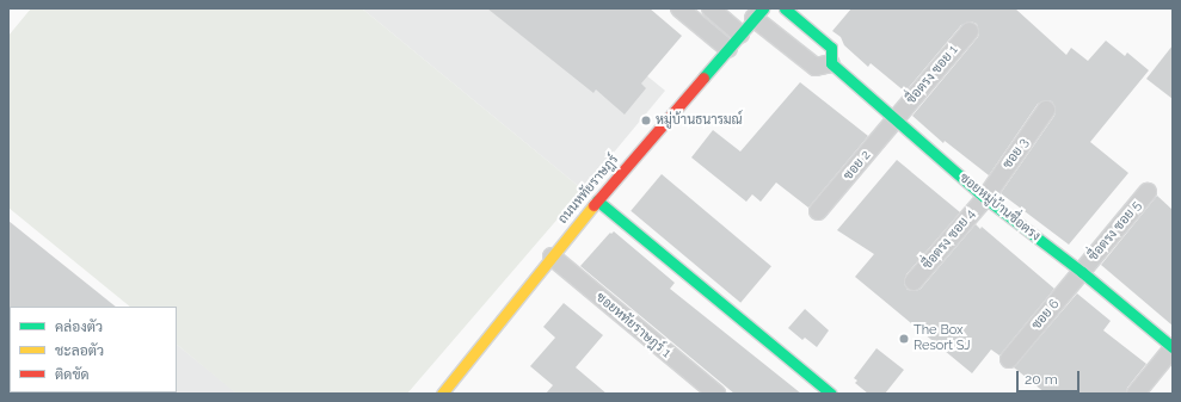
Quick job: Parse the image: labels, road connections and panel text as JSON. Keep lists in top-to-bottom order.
{
  "streets": {
    "street": [
      "ซื่อตรง ซอย 1",
      "ซอย 3",
      "ซอย 2",
      "ถนนหทัยราษฎร์",
      "ซอยหมู่บ้านซื่อตรง",
      "ซื่อตรง ซอย 5",
      "ซื่อตรง ซอย 4",
      "ซอย 6",
      "ซอยหทัยราษฎร์ 1"
    ]
  },
  "crossings": [
    ["ซื่อตรง ซอย 1", "ซอย 2"],
    ["ซื่อตรง ซอย 1", "ซอยหมู่บ้านซื่อตรง"],
    ["ซอย 3", "ซอยหมู่บ้านซื่อตรง"],
    ["ซอย 3", "ซื่อตรง ซอย 4"],
    ["ซอย 2", "ซอยหมู่บ้านซื่อตรง"],
    ["ถนนหทัยราษฎร์", "ซอยหทัยราษฎร์ 1"],
    ["ซอยหมู่บ้านซื่อตรง", "ซื่อตรง ซอย 5"],
    ["ซอยหมู่บ้านซื่อตรง", "ซื่อตรง ซอย 4"],
    ["ซอยหมู่บ้านซื่อตรง", "ซอย 6"],
    ["ซื่อตรง ซอย 5", "ซอย 6"]
  ],
  "places": ["หมู่บ้านธนารมณ์", "The Box Resort SJ"],
  "legend": ["คล่องตัว", "ชะลอตัว", "ติดขัด"],
  "scale_bar": "20 m"
}
